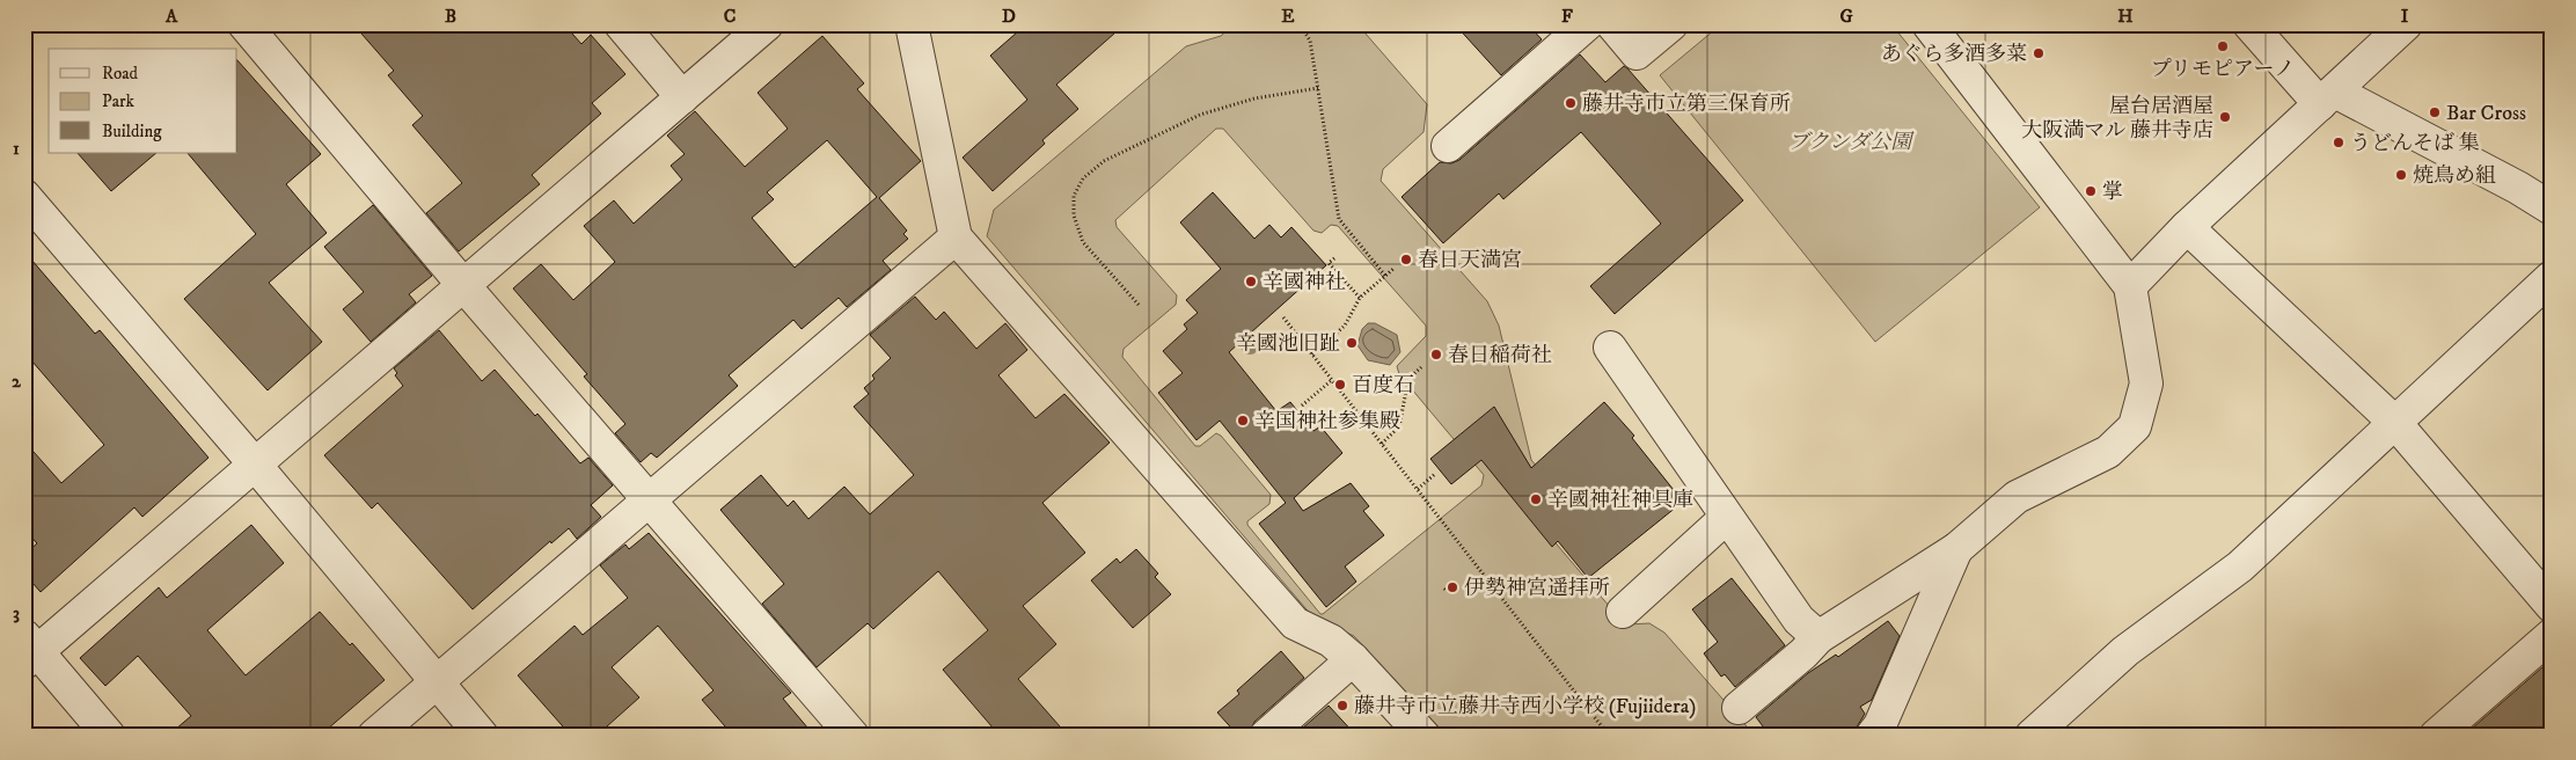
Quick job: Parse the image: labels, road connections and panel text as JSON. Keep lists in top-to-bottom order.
{
  "parks": ["ブクンダ公園"],
  "places": [
    "プリモピアーノ",
    "あぐら多酒多菜",
    "藤井寺市立第三保育所",
    "Bar Cross",
    "屋台居酒屋 大阪満マル 藤井寺店",
    "うどんそば 集",
    "焼鳥め組",
    "掌",
    "春日天満宮",
    "辛國神社",
    "辛國池旧趾",
    "春日稲荷社",
    "百度石",
    "辛国神社参集殿",
    "辛國神社神具庫",
    "伊勢神宮遥拝所",
    "藤井寺市立藤井寺西小学校 (Fujiidera)"
  ],
  "legend": ["Road", "Park", "Building"],
  "grid": {
    "columns": [
      "A",
      "B",
      "C",
      "D",
      "E",
      "F",
      "G",
      "H",
      "I"
    ],
    "rows": ["1", "2", "3"]
  }
}
